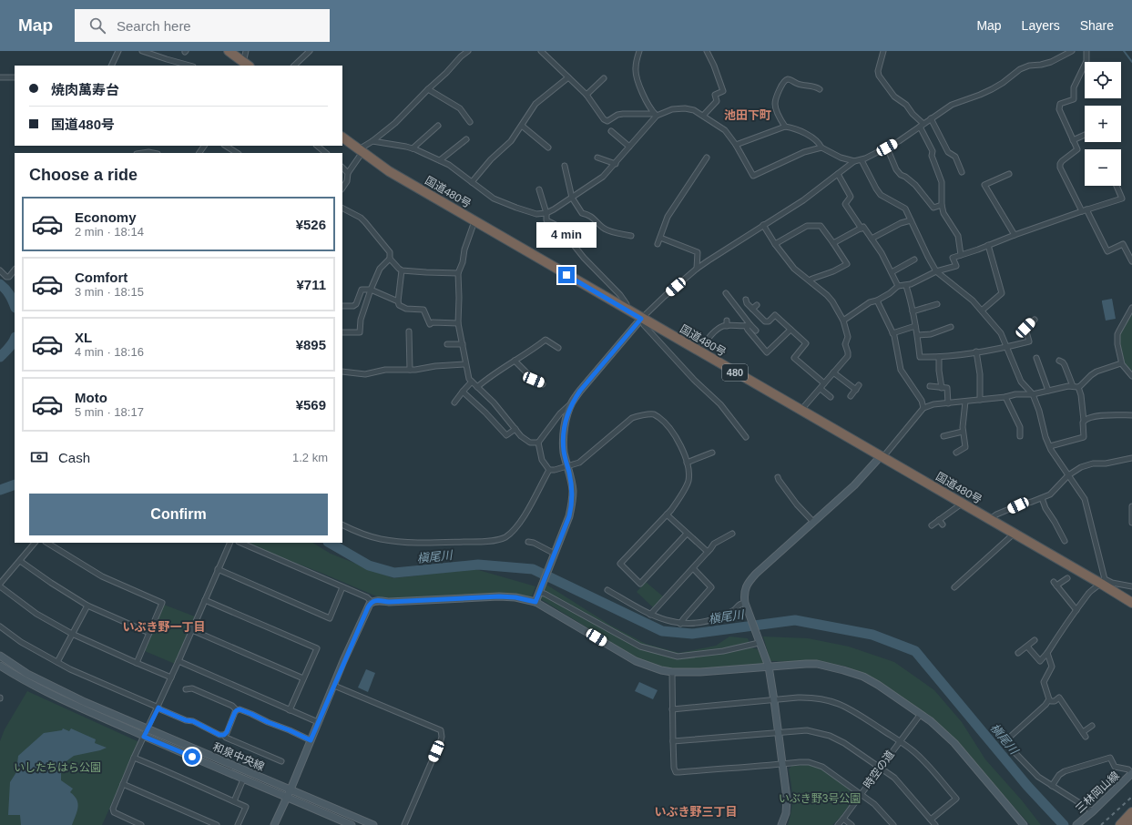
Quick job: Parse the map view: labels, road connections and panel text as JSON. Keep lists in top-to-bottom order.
{
  "streets": {
    "highway": ["国道480号", "480"],
    "street": ["和泉中央線", "時空の道", "三林岡山線"]
  },
  "districts": ["池田下町", "いぶき野一丁目", "いぶき野三丁目"],
  "water": ["槇尾川"],
  "parks": ["いしたちはら公園", "いぶき野3号公園"],
  "page": {
    "header": "Map",
    "search": "Search here",
    "nav": ["Map", "Layers", "Share"],
    "map_buttons": ["+", "−"],
    "banner": ["焼肉萬寿台", "国道480号"],
    "heading": "Choose a ride",
    "list": [
      {
        "name": "Economy",
        "note": "2 min · 18:14",
        "value": "¥526"
      },
      {
        "name": "Comfort",
        "note": "3 min · 18:15",
        "value": "¥711"
      },
      {
        "name": "XL",
        "note": "4 min · 18:16",
        "value": "¥895"
      },
      {
        "name": "Moto",
        "note": "5 min · 18:17",
        "value": "¥569"
      }
    ],
    "bubble": "4 min",
    "pay": ["Cash", "1.2 km"],
    "buttons": "Confirm"
  }
}
